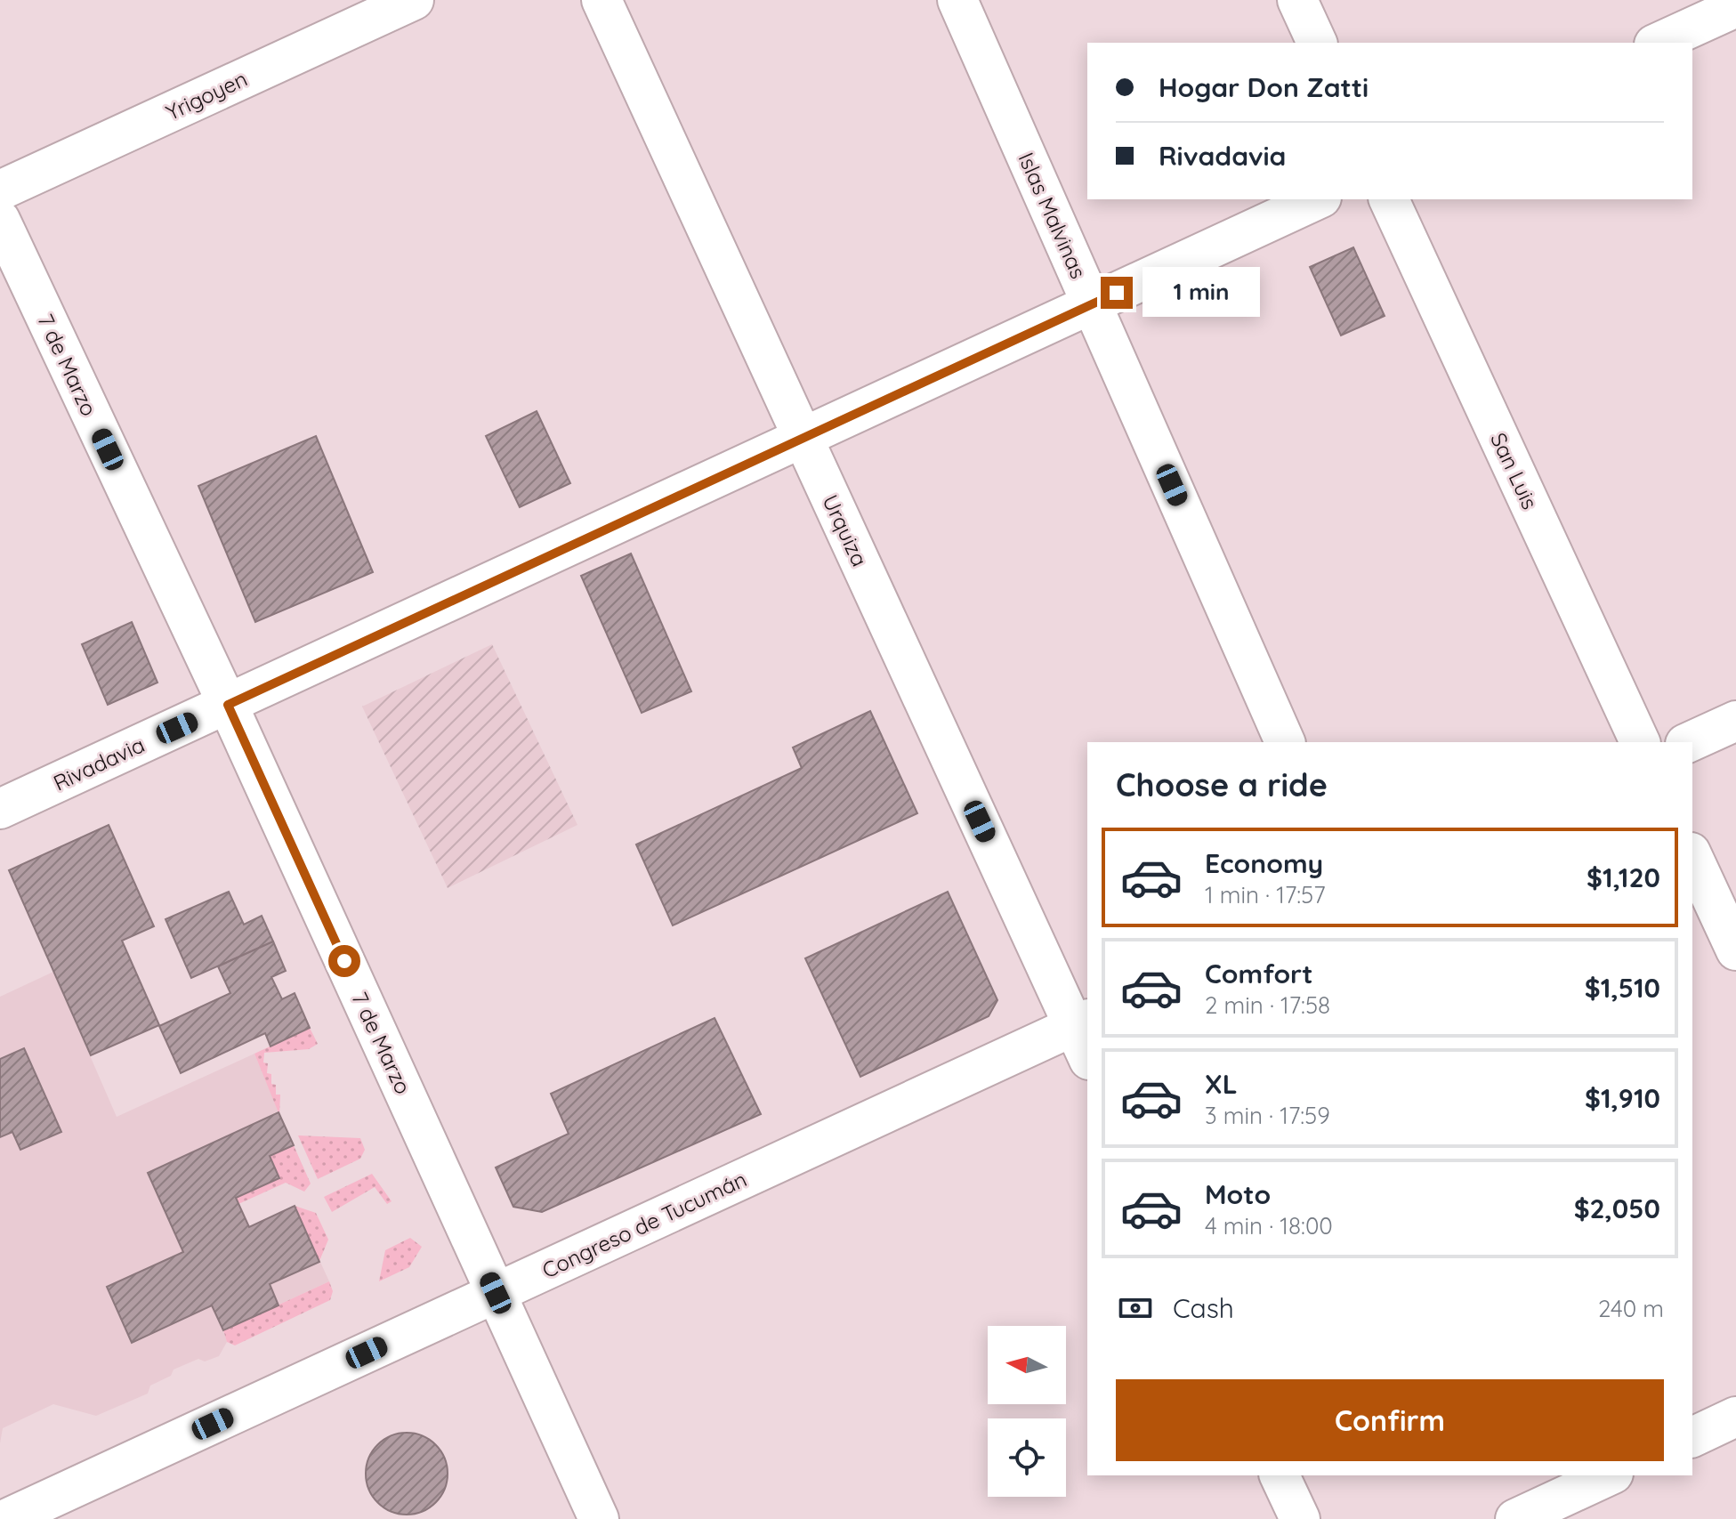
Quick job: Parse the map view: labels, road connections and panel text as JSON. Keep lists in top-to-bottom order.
{
  "streets": {
    "street": [
      "Yrigoyen",
      "Islas Malvinas",
      "7 de Marzo",
      "San Luis",
      "Urquiza",
      "Rivadavia",
      "Congreso de Tucumán"
    ]
  },
  "crossings": [
    ["Islas Malvinas", "Rivadavia"],
    ["7 de Marzo", "Rivadavia"],
    ["7 de Marzo", "Congreso de Tucumán"],
    ["Urquiza", "Rivadavia"],
    ["Urquiza", "Congreso de Tucumán"]
  ],
  "north": "left",
  "page": {
    "banner": ["Hogar Don Zatti", "Rivadavia"],
    "bubble": "1 min",
    "heading": "Choose a ride",
    "list": [
      {
        "name": "Economy",
        "note": "1 min · 17:57",
        "value": "$1,120"
      },
      {
        "name": "Comfort",
        "note": "2 min · 17:58",
        "value": "$1,510"
      },
      {
        "name": "XL",
        "note": "3 min · 17:59",
        "value": "$1,910"
      },
      {
        "name": "Moto",
        "note": "4 min · 18:00",
        "value": "$2,050"
      }
    ],
    "pay": ["Cash", "240 m"],
    "buttons": "Confirm"
  }
}
